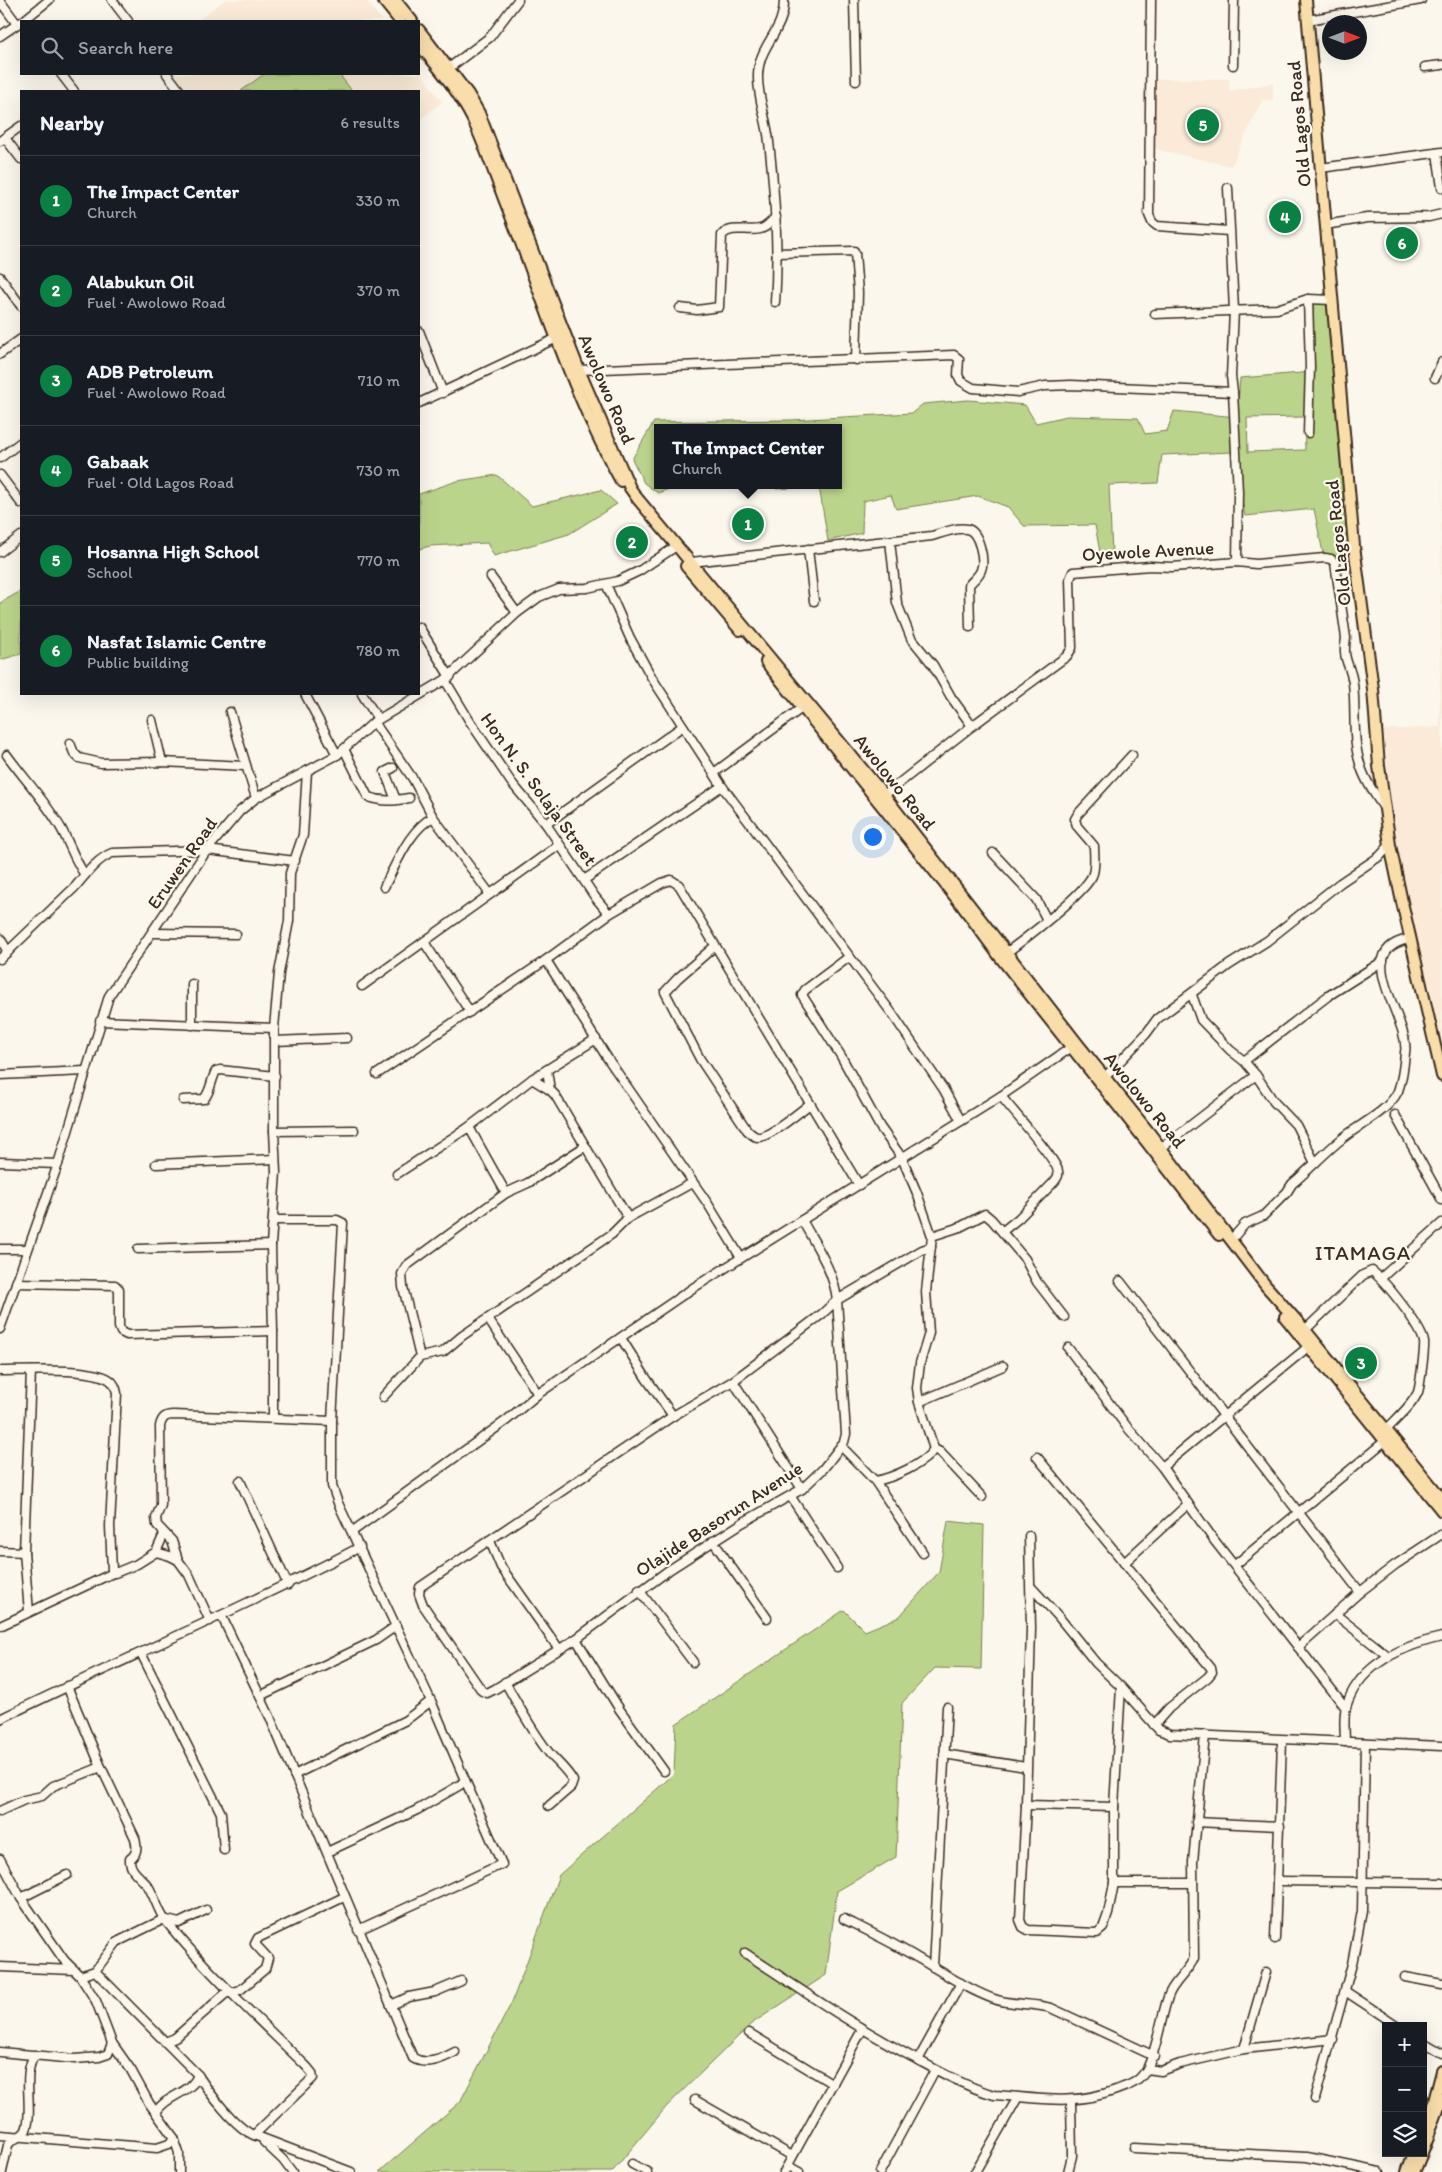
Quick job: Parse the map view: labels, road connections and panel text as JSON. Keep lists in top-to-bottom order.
{
  "streets": {
    "main road": ["Old Lagos Road", "Awolowo Road"],
    "street": [
      "Oyewole Avenue",
      "Hon N. S. Solaja Street",
      "Eruwen Road",
      "Olajide Basorun Avenue"
    ]
  },
  "crossings": [
    ["Old Lagos Road", "Oyewole Avenue"],
    ["Awolowo Road", "Oyewole Avenue"],
    ["Awolowo Road", "Eruwen Road"],
    ["Hon N. S. Solaja Street", "Eruwen Road"]
  ],
  "districts": ["ITAMAGA"],
  "north": "right",
  "page": {
    "search": "Search here",
    "heading": ["Nearby", "6 results"],
    "pins": [
      "5",
      "4",
      "6",
      "1",
      "2",
      "3"
    ],
    "list": [
      {
        "mark": "1",
        "name": "The Impact Center",
        "note": "Church",
        "value": "330 m"
      },
      {
        "mark": "2",
        "name": "Alabukun Oil",
        "note": "Fuel · Awolowo Road",
        "value": "370 m"
      },
      {
        "mark": "3",
        "name": "ADB Petroleum",
        "note": "Fuel · Awolowo Road",
        "value": "710 m"
      },
      {
        "mark": "4",
        "name": "Gabaak",
        "note": "Fuel · Old Lagos Road",
        "value": "730 m"
      },
      {
        "mark": "5",
        "name": "Hosanna High School",
        "note": "School",
        "value": "770 m"
      },
      {
        "mark": "6",
        "name": "Nasfat Islamic Centre",
        "note": "Public building",
        "value": "780 m"
      }
    ],
    "popup": ["The Impact Center", "Church"],
    "map_buttons": ["+", "−"]
  }
}
